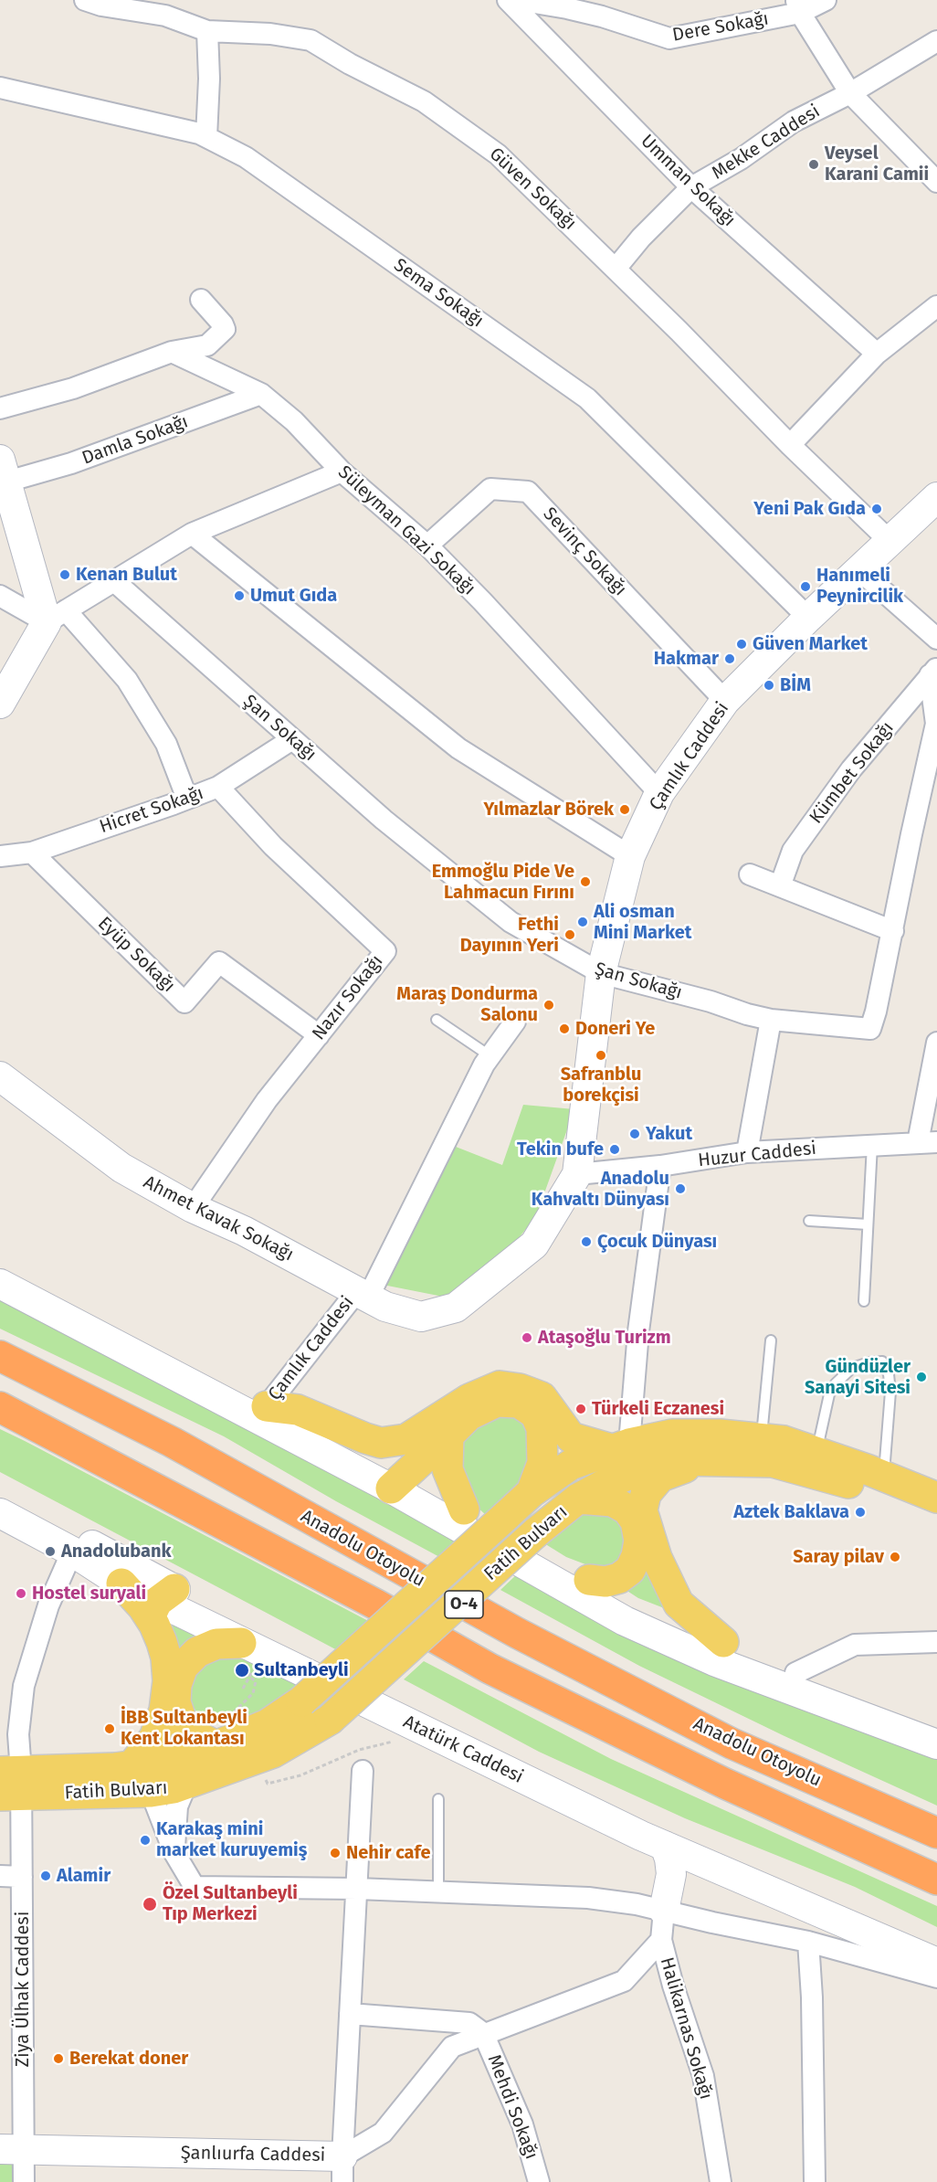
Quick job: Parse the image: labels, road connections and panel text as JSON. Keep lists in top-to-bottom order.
{
  "streets": {
    "highway": ["Anadolu Otoyolu", "O-4"],
    "main road": ["Fatih Bulvarı"],
    "street": [
      "Dere Sokağı",
      "Mekke Caddesi",
      "Umman Sokağı",
      "Güven Sokağı",
      "Sema Sokağı",
      "Damla Sokağı",
      "Süleyman Gazi Sokağı",
      "Sevinç Sokağı",
      "Şan Sokağı",
      "Çamlık Caddesi",
      "Kümbet Sokağı",
      "Hicret Sokağı",
      "Eyüp Sokağı",
      "Nazır Sokağı",
      "Huzur Caddesi",
      "Ahmet Kavak Sokağı",
      "Atatürk Caddesi",
      "Ziya Ülhak Caddesi",
      "Halikarnas Sokağı",
      "Mehdi Sokağı",
      "Şanlıurfa Caddesi"
    ]
  },
  "crossings": [
    ["Mekke Caddesi", "Umman Sokağı"],
    ["Mekke Caddesi", "Güven Sokağı"],
    ["Güven Sokağı", "Çamlık Caddesi"],
    ["Sema Sokağı", "Çamlık Caddesi"],
    ["Damla Sokağı", "Süleyman Gazi Sokağı"],
    ["Süleyman Gazi Sokağı", "Sevinç Sokağı"],
    ["Süleyman Gazi Sokağı", "Çamlık Caddesi"],
    ["Sevinç Sokağı", "Çamlık Caddesi"],
    ["Şan Sokağı", "Çamlık Caddesi"],
    ["Şan Sokağı", "Kümbet Sokağı"],
    ["Şan Sokağı", "Hicret Sokağı"],
    ["Çamlık Caddesi", "Huzur Caddesi"],
    ["Çamlık Caddesi", "Ahmet Kavak Sokağı"],
    ["Hicret Sokağı", "Eyüp Sokağı"],
    ["Hicret Sokağı", "Nazır Sokağı"],
    ["Eyüp Sokağı", "Nazır Sokağı"],
    ["Nazır Sokağı", "Ahmet Kavak Sokağı"],
    ["Fatih Bulvarı", "Ziya Ülhak Caddesi"],
    ["Ziya Ülhak Caddesi", "Şanlıurfa Caddesi"],
    ["Halikarnas Sokağı", "Şanlıurfa Caddesi"],
    ["Mehdi Sokağı", "Şanlıurfa Caddesi"]
  ],
  "places": [
    "Veysel Karani Camii",
    "Yeni Pak Gıda",
    "Kenan Bulut",
    "Hanımeli Peynircilik",
    "Umut Gıda",
    "Güven Market",
    "Hakmar",
    "BİM",
    "Yılmazlar Börek",
    "Emmoğlu Pide Ve Lahmacun Fırını",
    "Ali osman Mini Market",
    "Fethi Dayının Yeri",
    "Maraş Dondurma Salonu",
    "Doneri Ye",
    "Safranblu borekçisi",
    "Yakut",
    "Tekin bufe",
    "Anadolu Kahvaltı Dünyası",
    "Çocuk Dünyası",
    "Ataşoğlu Turizm",
    "Gündüzler Sanayi Sitesi",
    "Türkeli Eczanesi",
    "Aztek Baklava",
    "Anadolubank",
    "Saray pilav",
    "Hostel suryali",
    "Sultanbeyli",
    "İBB Sultanbeyli Kent Lokantası",
    "Karakaş mini market kuruyemiş",
    "Nehir cafe",
    "Alamir",
    "Özel Sultanbeyli Tıp Merkezi",
    "Berekat doner"
  ]
}
